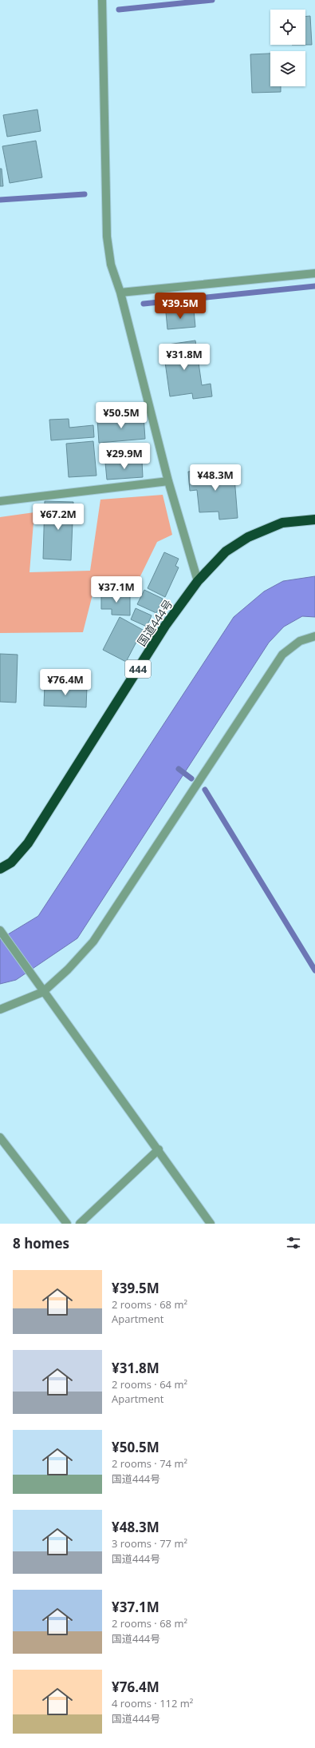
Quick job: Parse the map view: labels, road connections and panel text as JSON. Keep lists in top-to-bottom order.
{
  "streets": {
    "highway": ["国道444号", "444"]
  },
  "page": {
    "price": [
      "¥39.5M",
      "¥31.8M",
      "¥50.5M",
      "¥29.9M",
      "¥48.3M",
      "¥67.2M",
      "¥37.1M",
      "¥76.4M"
    ],
    "heading": "8 homes",
    "list": [
      {
        "name": "¥39.5M",
        "note": "2 rooms · 68 m² · Apartment"
      },
      {
        "name": "¥31.8M",
        "note": "2 rooms · 64 m² · Apartment"
      },
      {
        "name": "¥50.5M",
        "note": "2 rooms · 74 m² · 国道444号"
      },
      {
        "name": "¥48.3M",
        "note": "3 rooms · 77 m² · 国道444号"
      },
      {
        "name": "¥37.1M",
        "note": "2 rooms · 68 m² · 国道444号"
      },
      {
        "name": "¥76.4M",
        "note": "4 rooms · 112 m² · 国道444号"
      }
    ]
  }
}
